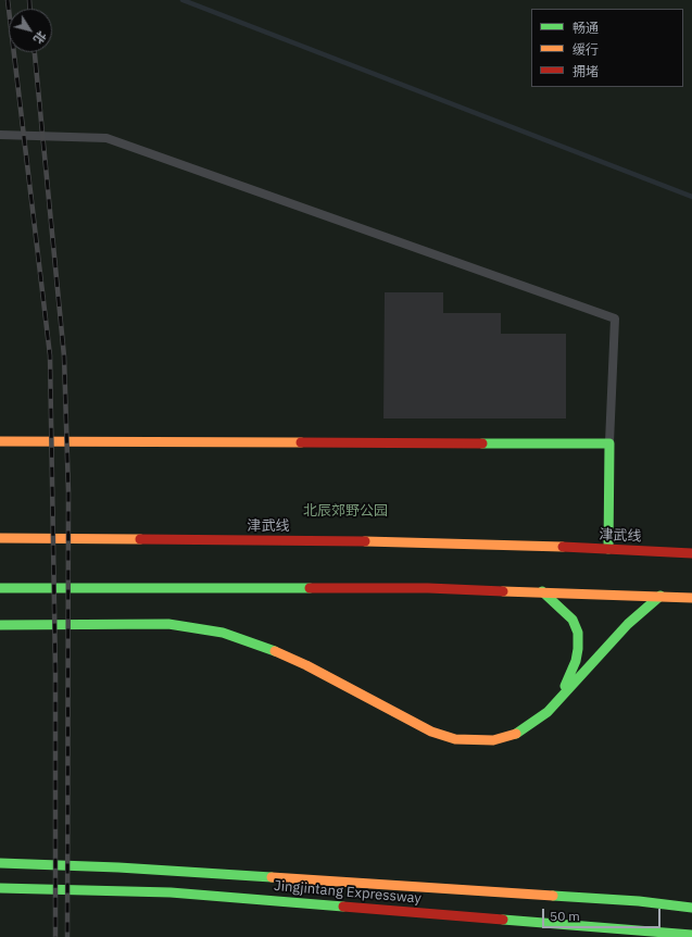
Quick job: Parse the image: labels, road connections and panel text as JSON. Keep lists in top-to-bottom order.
{
  "streets": {
    "main road": ["津武线", "Jingjintang Expressway"]
  },
  "parks": ["北辰郊野公园"],
  "legend": ["畅通", "缓行", "拥堵"],
  "scale_bar": "50 m",
  "north": "bottom right"
}
